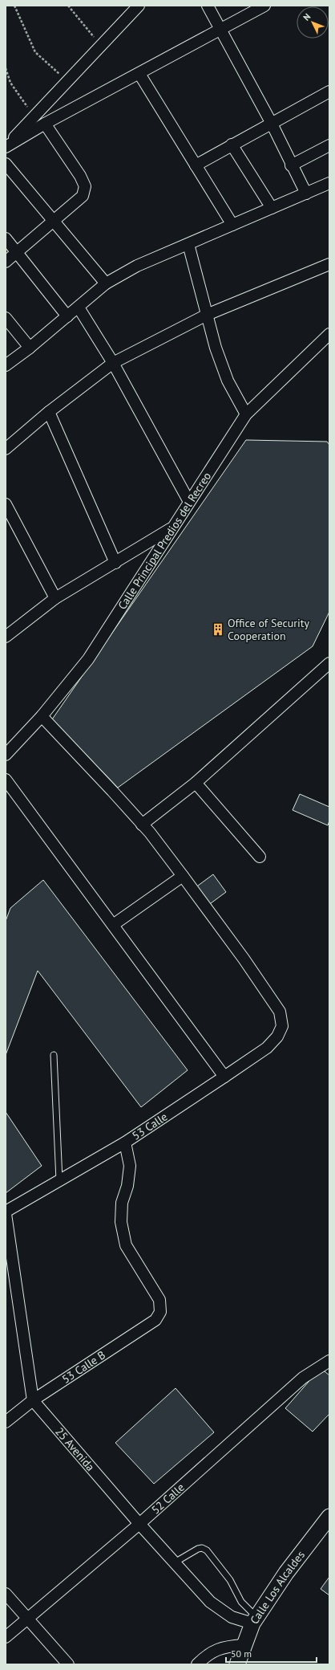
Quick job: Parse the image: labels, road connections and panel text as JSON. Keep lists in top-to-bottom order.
{
  "streets": {
    "main road": ["Calle Los Alcaldes"],
    "street": [
      "Calle Principal Predios del Recreo",
      "53 Calle",
      "53 Calle B",
      "25 Avenida",
      "52 Calle"
    ]
  },
  "crossings": [
    ["53 Calle", "53 Calle B"],
    ["53 Calle B", "25 Avenida"],
    ["25 Avenida", "52 Calle"],
    ["25 Avenida", "Calle Los Alcaldes"]
  ],
  "places": {
    "building": ["Office of Security Cooperation"]
  },
  "scale_bar": "50 m",
  "north": "top left"
}
